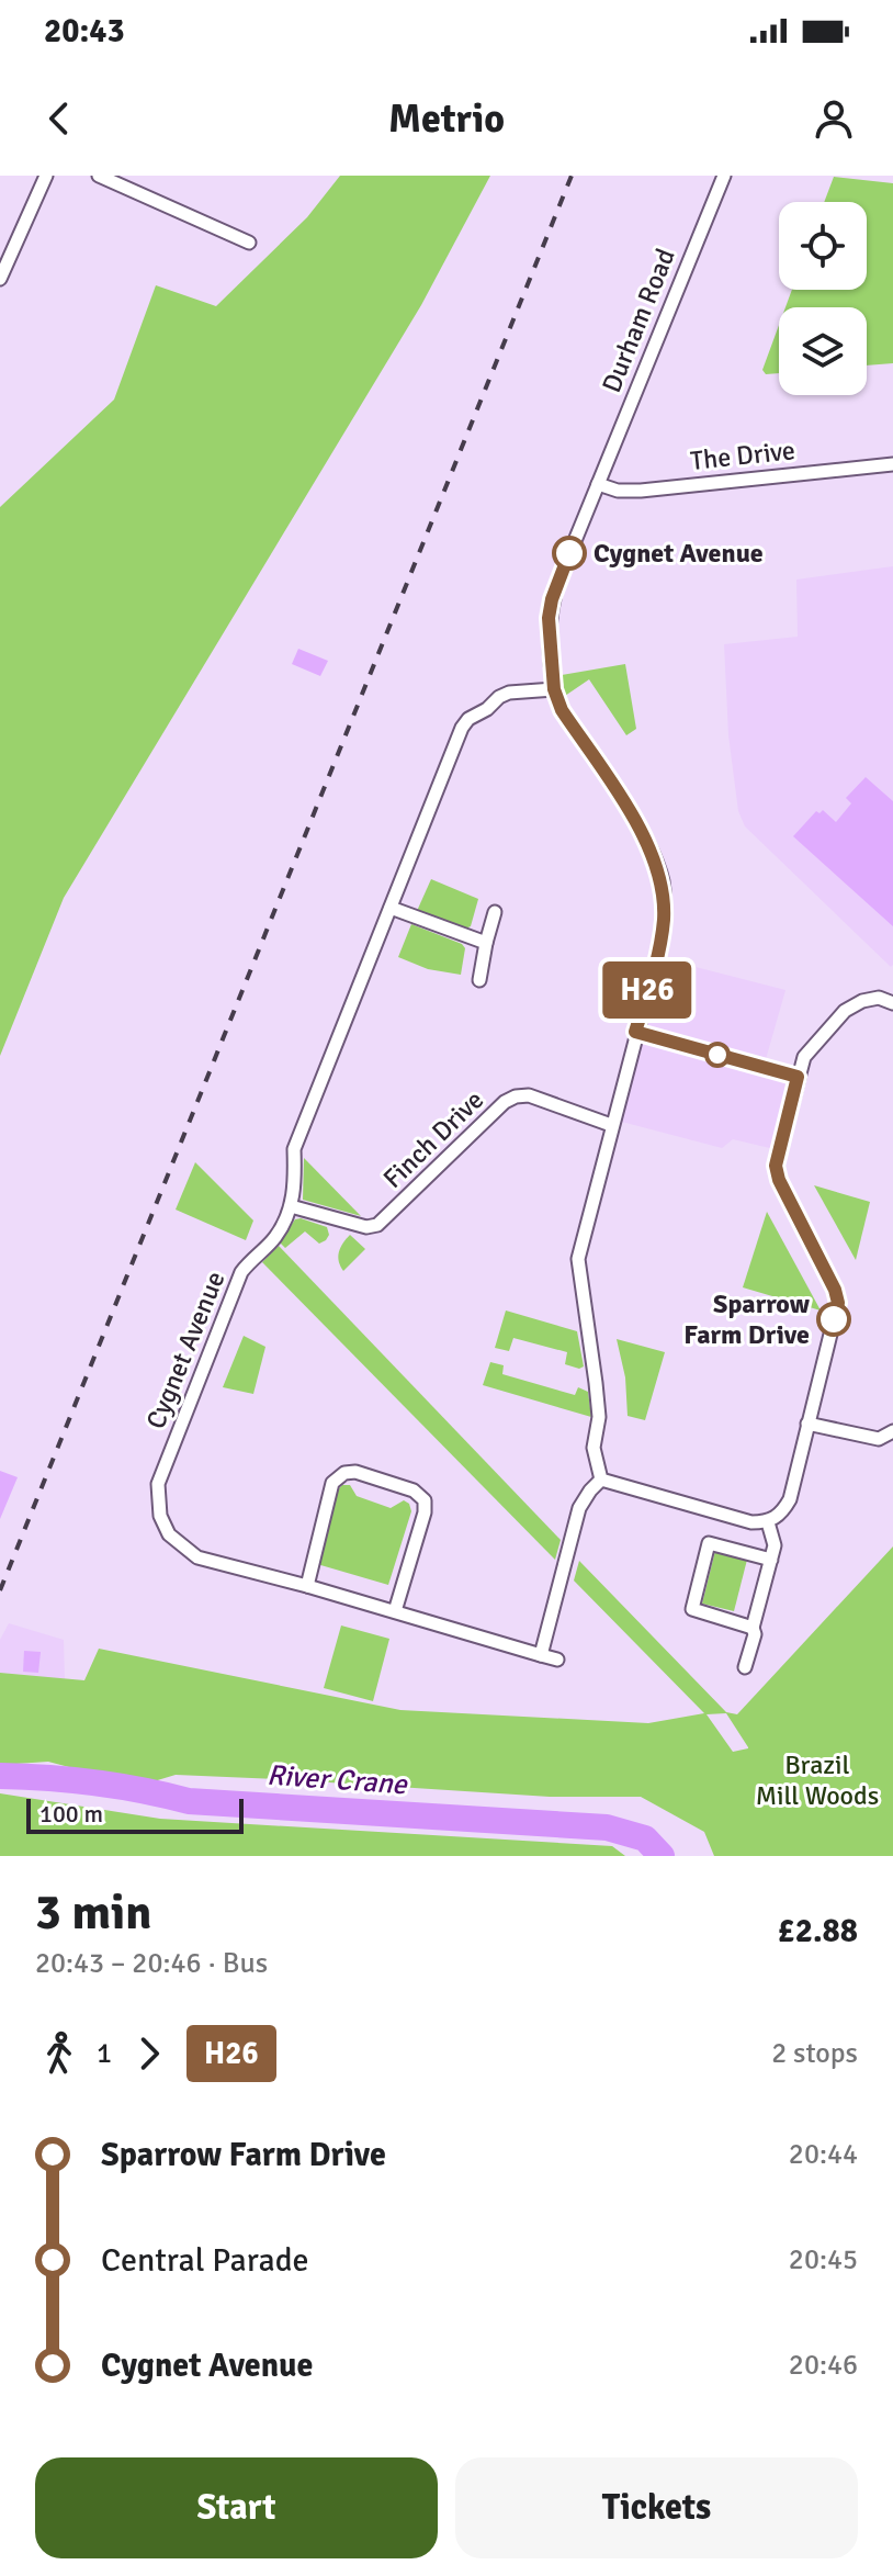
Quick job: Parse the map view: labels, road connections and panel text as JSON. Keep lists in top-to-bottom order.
{
  "streets": {
    "street": [
      "Durham Road",
      "The Drive",
      "Finch Drive",
      "Cygnet Avenue"
    ]
  },
  "crossings": [
    ["Durham Road", "The Drive"],
    ["Finch Drive", "Cygnet Avenue"]
  ],
  "water": ["River Crane"],
  "parks": ["Brazil Mill Woods"],
  "places": ["Cygnet Avenue", "Sparrow Farm Drive"],
  "lines": ["bus line H26"],
  "scale_bar": "100 m",
  "page": {
    "status": "20:43",
    "header": "Metrio",
    "on_map": "H26",
    "scale": "100 m",
    "heading": ["3 min", "20:43 – 20:46 · Bus", "£2.88"],
    "legs": ["1", "H26", "2 stops"],
    "list": [
      {
        "name": "Sparrow Farm Drive",
        "value": "20:44"
      },
      {
        "name": "Central Parade",
        "value": "20:45"
      },
      {
        "name": "Cygnet Avenue",
        "value": "20:46"
      }
    ],
    "buttons": ["Start", "Tickets"]
  }
}
